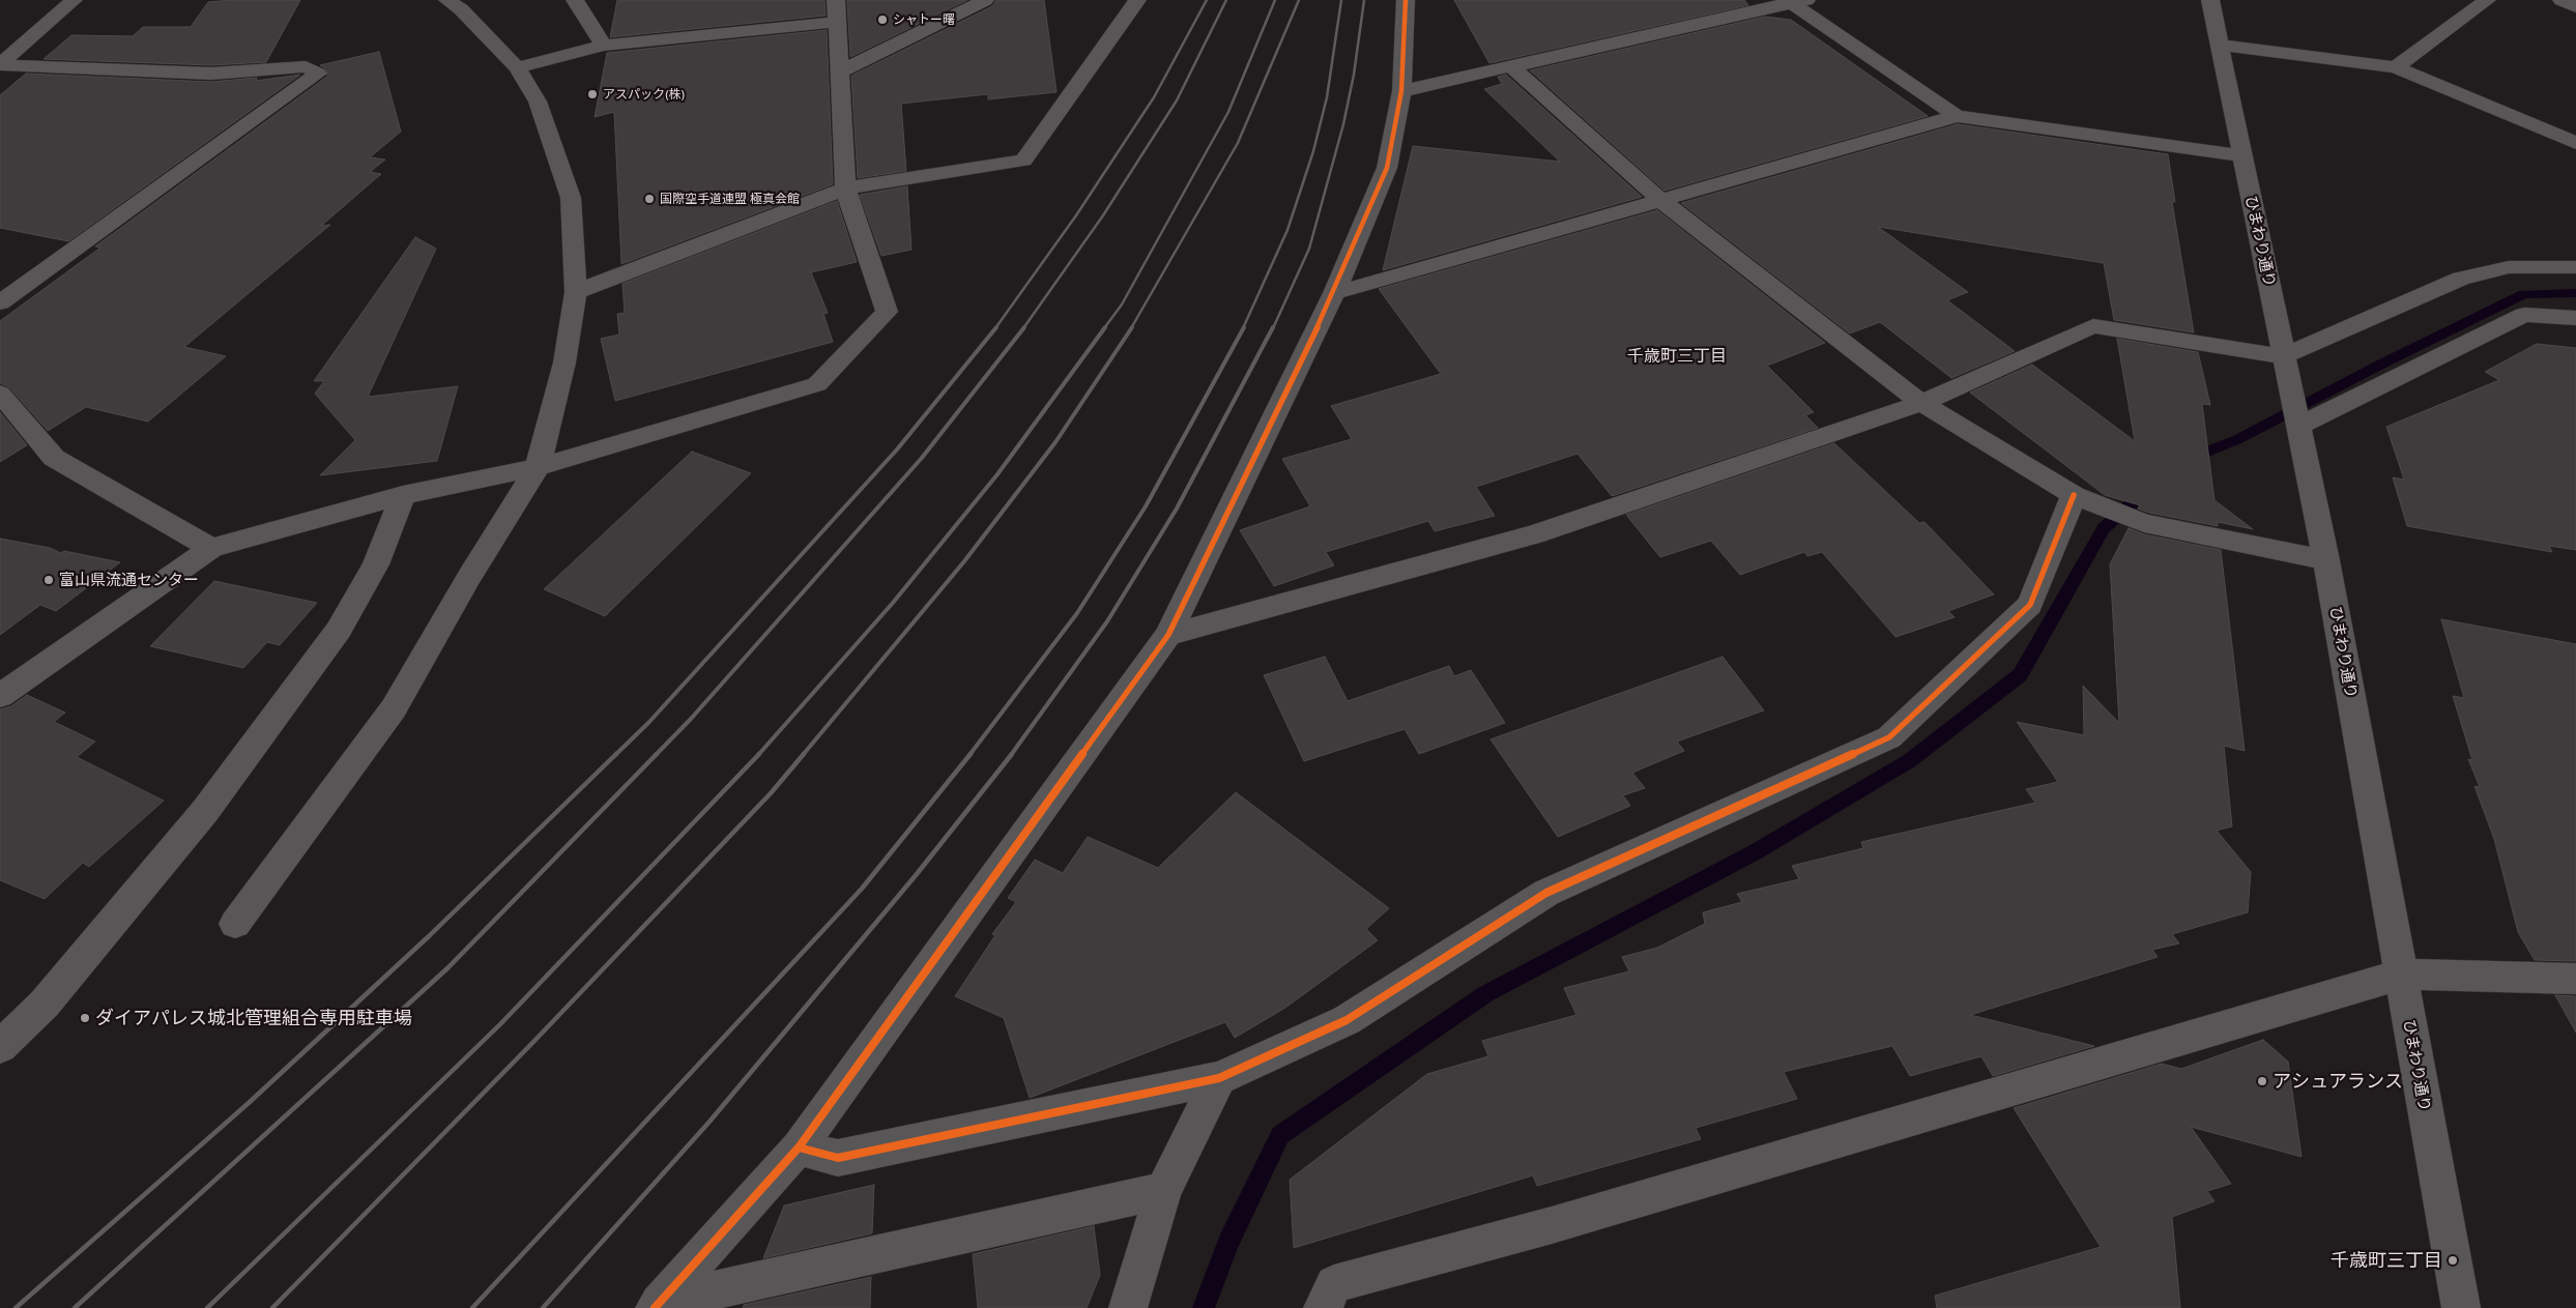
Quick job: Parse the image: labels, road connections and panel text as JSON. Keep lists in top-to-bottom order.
{
  "streets": {
    "street": ["ひまわり通り"]
  },
  "districts": ["千歳町三丁目"],
  "places": [
    "シャトー曙",
    "アスパック(株)",
    "国際空手道連盟 極真会館",
    "富山県流通センター",
    "ダイアパレス城北管理組合専用駐車場",
    "アシュアランス",
    "千歳町三丁目"
  ]
}
